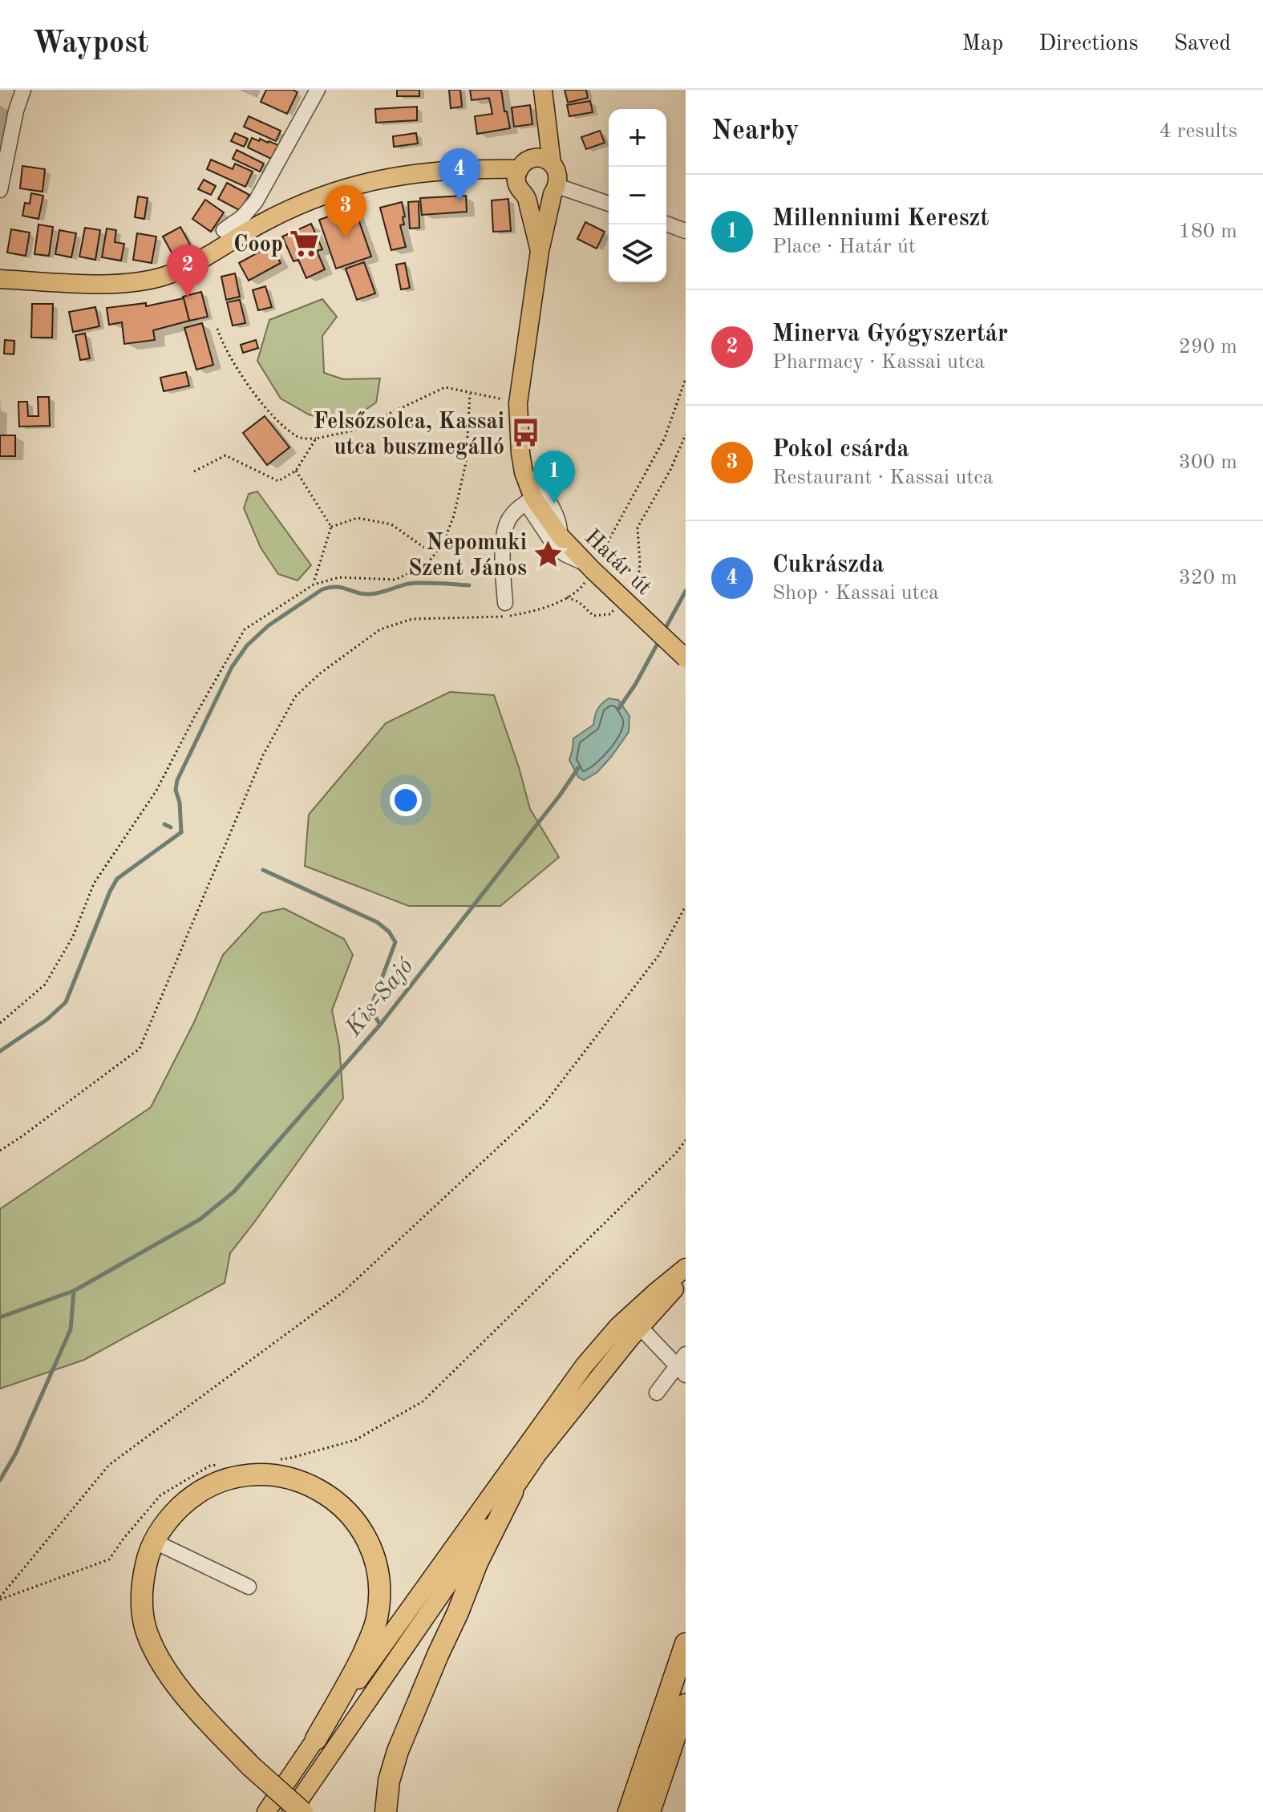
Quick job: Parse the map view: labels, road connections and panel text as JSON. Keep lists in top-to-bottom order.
{
  "streets": {
    "main road": ["Határ út"]
  },
  "water": ["Kis-Sajó"],
  "places": {
    "supermarket": ["Coop"],
    "bus stop": ["Felsőzsolca, Kassai utca buszmegálló"],
    "place": ["Nepomuki Szent János"]
  },
  "page": {
    "header": "Waypost",
    "nav": ["Map", "Directions", "Saved"],
    "heading": ["Nearby", "4 results"],
    "map_buttons": ["+", "−"],
    "pins": [
      "4",
      "3",
      "2",
      "1"
    ],
    "list": [
      {
        "mark": "1",
        "name": "Millenniumi Kereszt",
        "note": "Place · Határ út",
        "value": "180 m"
      },
      {
        "mark": "2",
        "name": "Minerva Gyógyszertár",
        "note": "Pharmacy · Kassai utca",
        "value": "290 m"
      },
      {
        "mark": "3",
        "name": "Pokol csárda",
        "note": "Restaurant · Kassai utca",
        "value": "300 m"
      },
      {
        "mark": "4",
        "name": "Cukrászda",
        "note": "Shop · Kassai utca",
        "value": "320 m"
      }
    ]
  }
}
